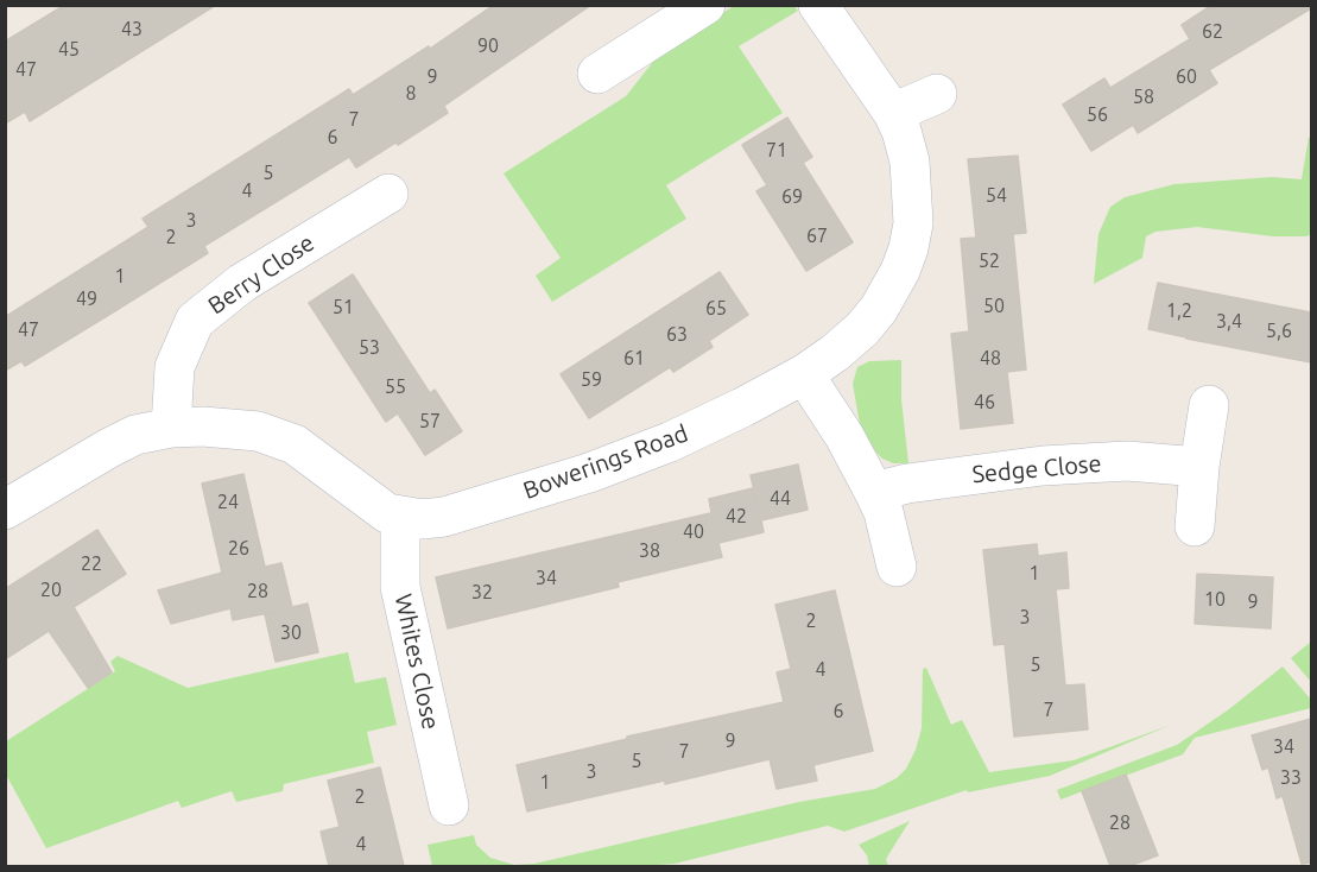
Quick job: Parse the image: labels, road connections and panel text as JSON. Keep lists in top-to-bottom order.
{
  "streets": {
    "street": [
      "Berry Close",
      "Bowerings Road",
      "Sedge Close",
      "Whites Close"
    ]
  },
  "crossings": [
    ["Berry Close", "Bowerings Road"],
    ["Bowerings Road", "Whites Close"]
  ],
  "house_numbers": [
    "43",
    "62",
    "90",
    "45",
    "47",
    "9",
    "60",
    "8",
    "58",
    "56",
    "7",
    "6",
    "71",
    "5",
    "4",
    "54",
    "69",
    "3",
    "67",
    "2",
    "52",
    "1",
    "49",
    "50",
    "51",
    "65",
    "1,2",
    "3,4",
    "47",
    "5,6",
    "63",
    "53",
    "61",
    "48",
    "59",
    "55",
    "46",
    "57",
    "44",
    "24",
    "42",
    "40",
    "26",
    "38",
    "22",
    "1",
    "34",
    "20",
    "28",
    "32",
    "10",
    "9",
    "3",
    "2",
    "30",
    "5",
    "4",
    "7",
    "6",
    "9",
    "34",
    "7",
    "5",
    "3",
    "33",
    "1",
    "2",
    "28",
    "4"
  ]
}
